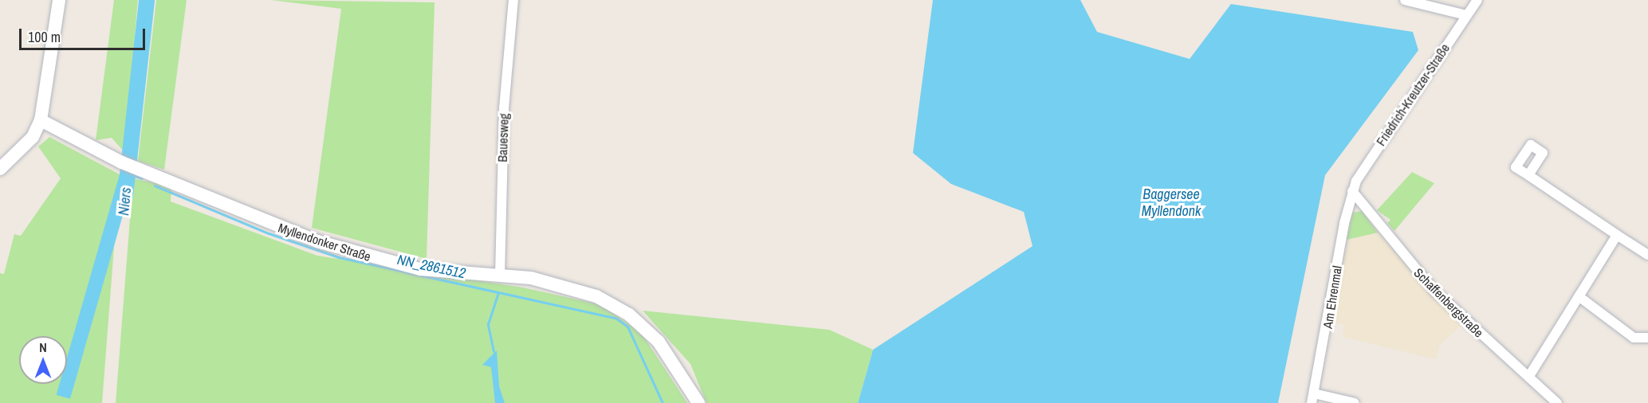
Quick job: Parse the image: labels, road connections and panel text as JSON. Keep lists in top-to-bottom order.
{
  "streets": {
    "street": [
      "Friedrich-Kreutzer-Straße",
      "Bauesweg",
      "Myllendonker Straße",
      "Am Ehrenmal",
      "Schaffenbergstraße"
    ]
  },
  "crossings": [
    ["Friedrich-Kreutzer-Straße", "Am Ehrenmal"],
    ["Friedrich-Kreutzer-Straße", "Schaffenbergstraße"],
    ["Bauesweg", "Myllendonker Straße"],
    ["Am Ehrenmal", "Schaffenbergstraße"]
  ],
  "water": ["Baggersee Myllendonk", "Niers", "NN_2861512"],
  "scale_bar": "100 m",
  "north": "top"
}
